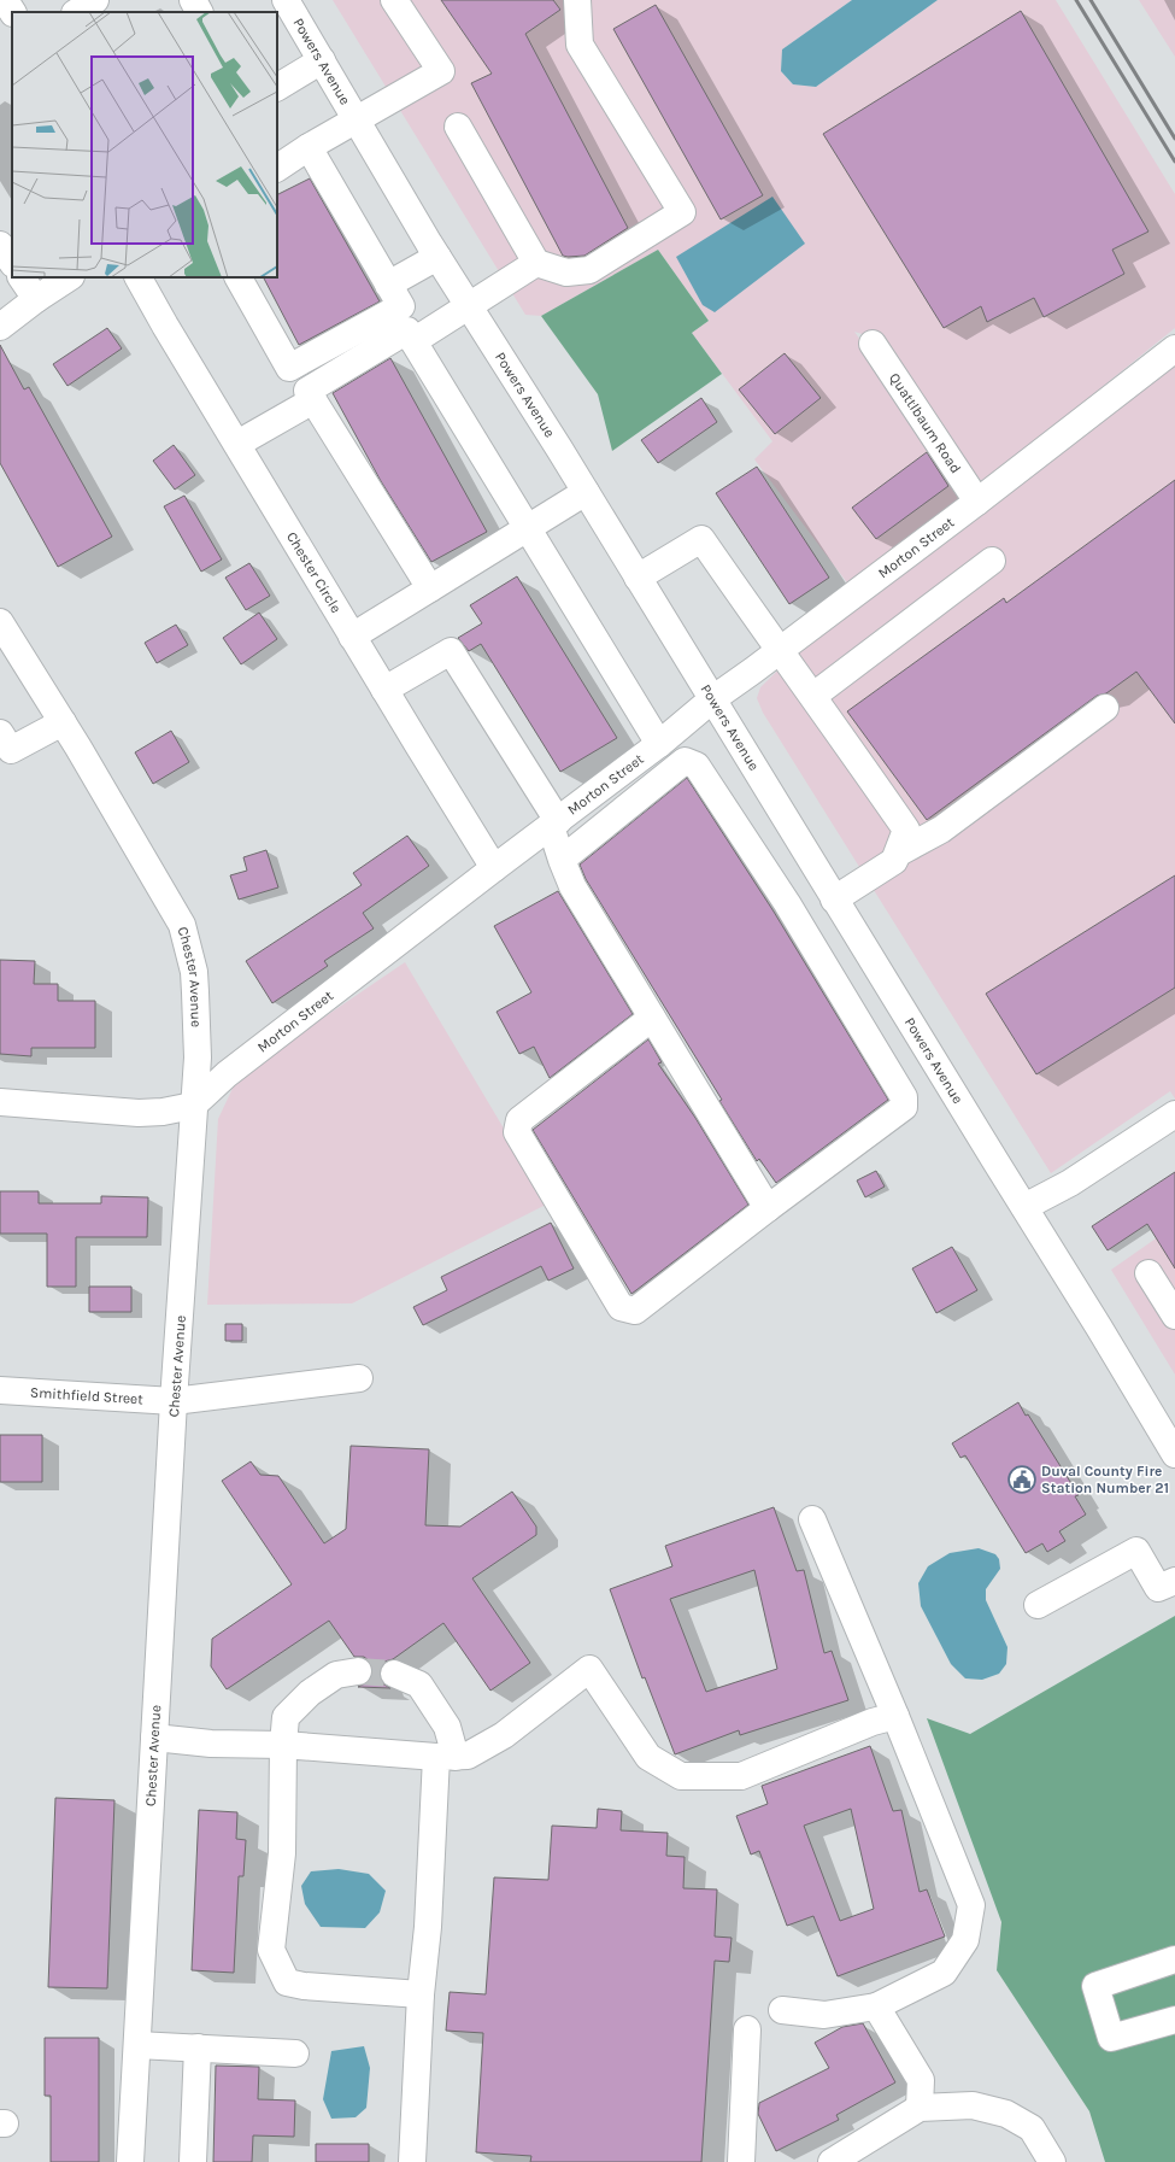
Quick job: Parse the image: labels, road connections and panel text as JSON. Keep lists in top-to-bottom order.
{
  "streets": {
    "street": [
      "Powers Avenue",
      "Quattlbaum Road",
      "Morton Street",
      "Chester Circle",
      "Chester Avenue",
      "Smithfield Street"
    ]
  },
  "crossings": [
    ["Powers Avenue", "Morton Street"],
    ["Quattlbaum Road", "Morton Street"],
    ["Morton Street", "Chester Circle"],
    ["Morton Street", "Chester Avenue"],
    ["Chester Avenue", "Smithfield Street"]
  ],
  "places": {
    "public building": ["Duval County Fire Station Number 21"]
  }
}
